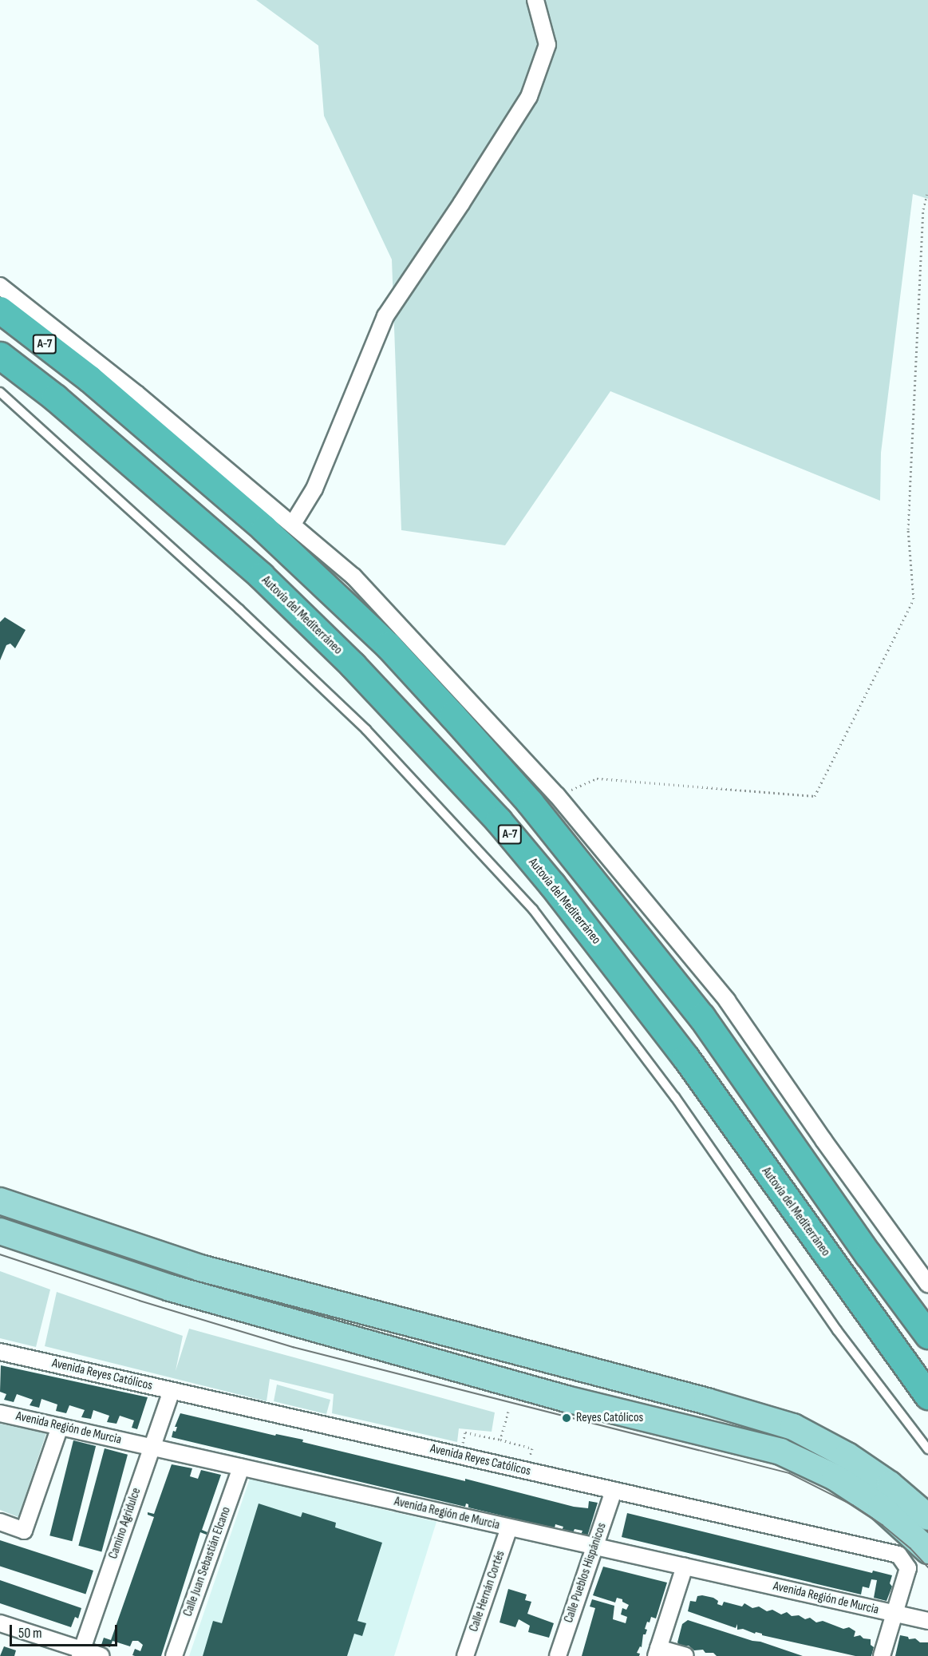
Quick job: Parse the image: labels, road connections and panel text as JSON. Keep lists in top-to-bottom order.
{
  "streets": {
    "highway": ["A-7", "Autovía del Mediterráneo"],
    "street": [
      "Avenida Reyes Católicos",
      "Avenida Región de Murcia",
      "Camino Agridulce",
      "Calle Juan Sebastián Elcano",
      "Calle Pueblos Hispánicos",
      "Calle Hernán Cortés"
    ]
  },
  "crossings": [
    ["Avenida Reyes Católicos", "Avenida Región de Murcia"],
    ["Avenida Reyes Católicos", "Camino Agridulce"],
    ["Avenida Reyes Católicos", "Calle Pueblos Hispánicos"],
    ["Avenida Región de Murcia", "Camino Agridulce"],
    ["Avenida Región de Murcia", "Calle Juan Sebastián Elcano"],
    ["Avenida Región de Murcia", "Calle Pueblos Hispánicos"],
    ["Avenida Región de Murcia", "Calle Hernán Cortés"]
  ],
  "places": ["Reyes Católicos"],
  "scale_bar": "50 m"
}
